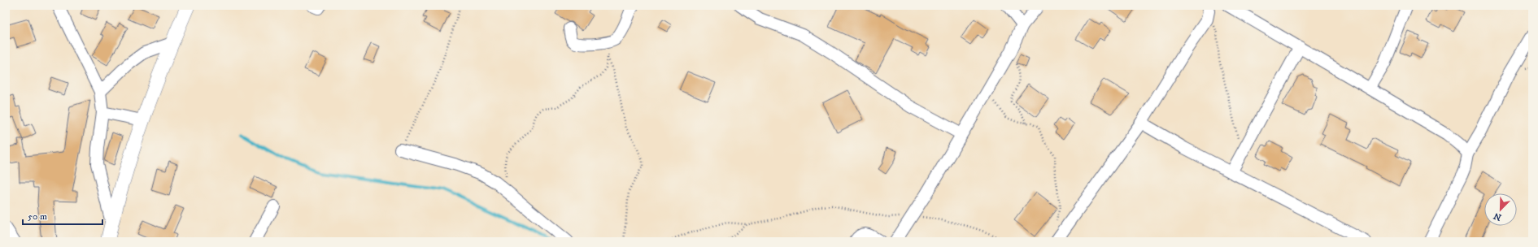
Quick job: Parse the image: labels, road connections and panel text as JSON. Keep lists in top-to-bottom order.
{
  "scale_bar": "50 m",
  "north": "bottom left"
}
